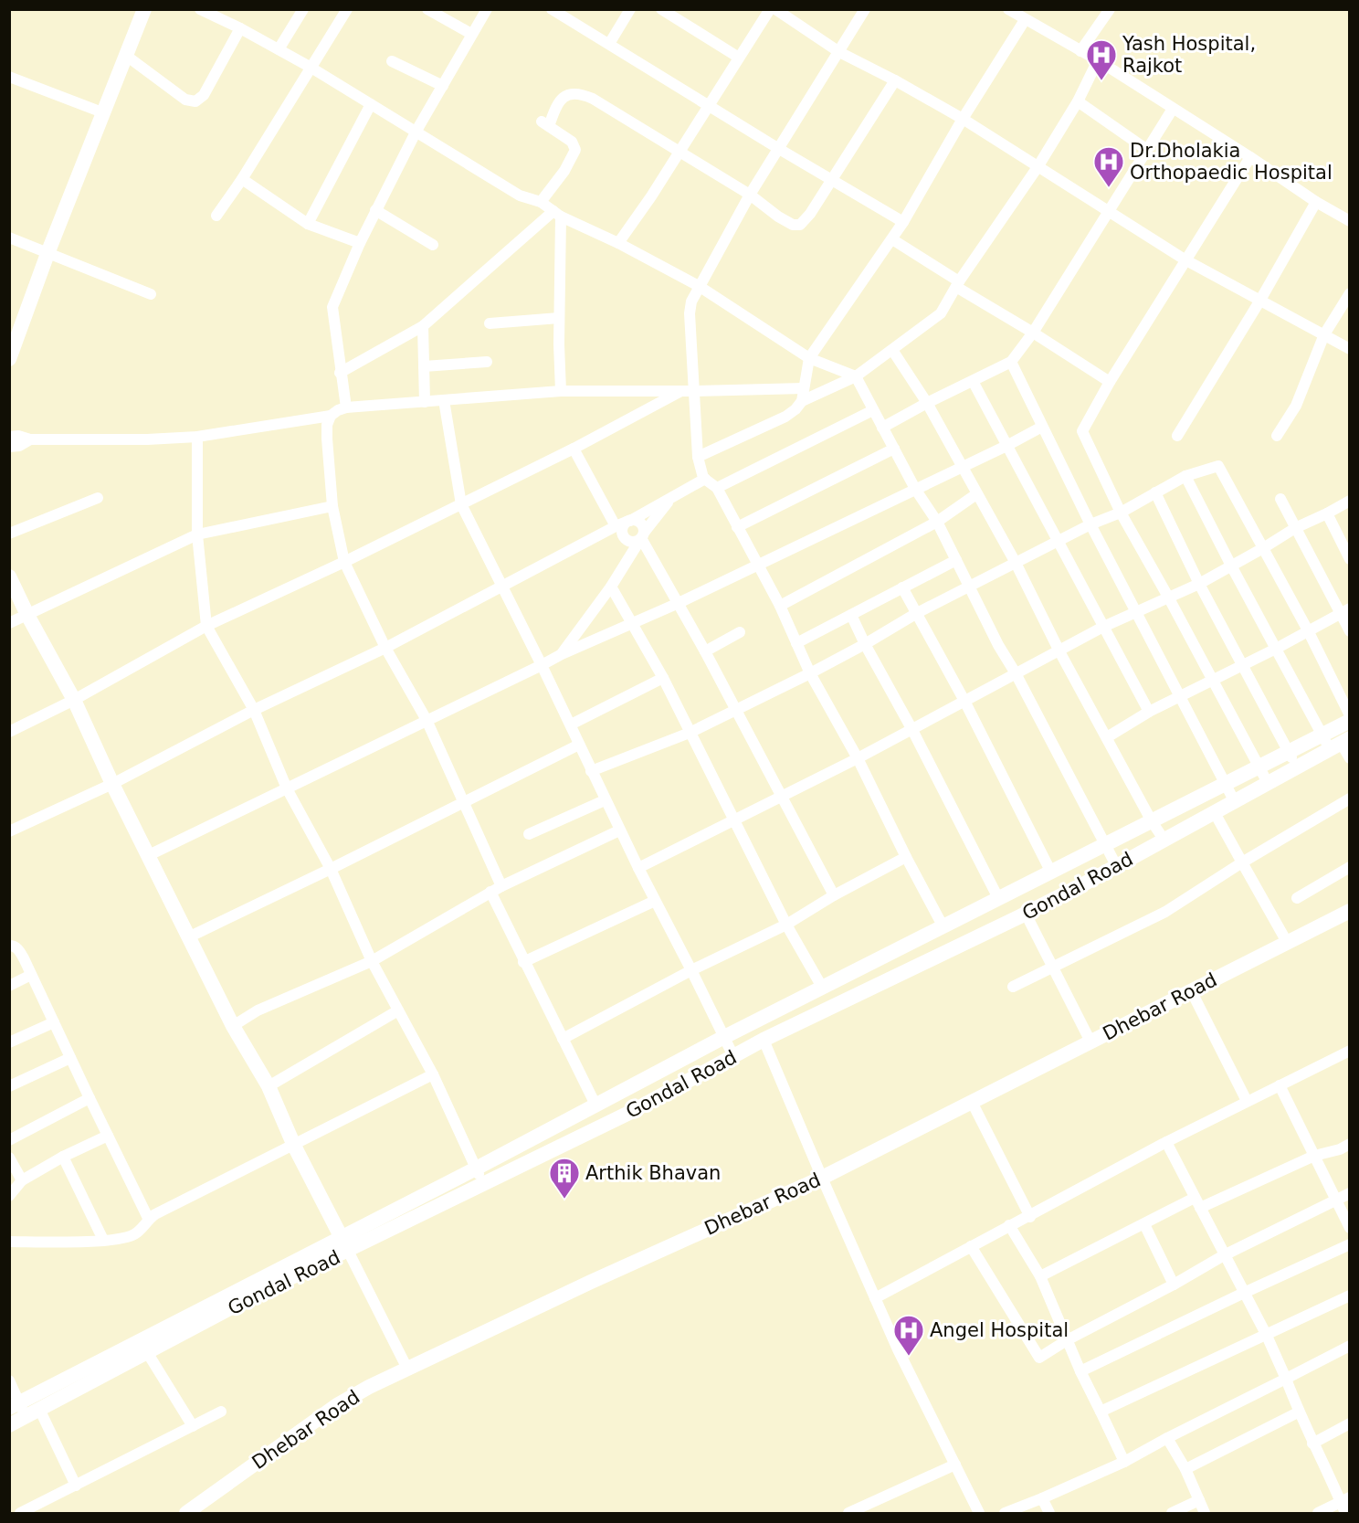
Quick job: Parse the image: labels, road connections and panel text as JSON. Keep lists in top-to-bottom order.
{
  "streets": {
    "main road": ["Gondal Road", "Dhebar Road"]
  },
  "places": {
    "hospital": ["Yash Hospital, Rajkot", "Dr.Dholakia Orthopaedic Hospital", "Angel Hospital"],
    "building": ["Arthik Bhavan"]
  }
}
